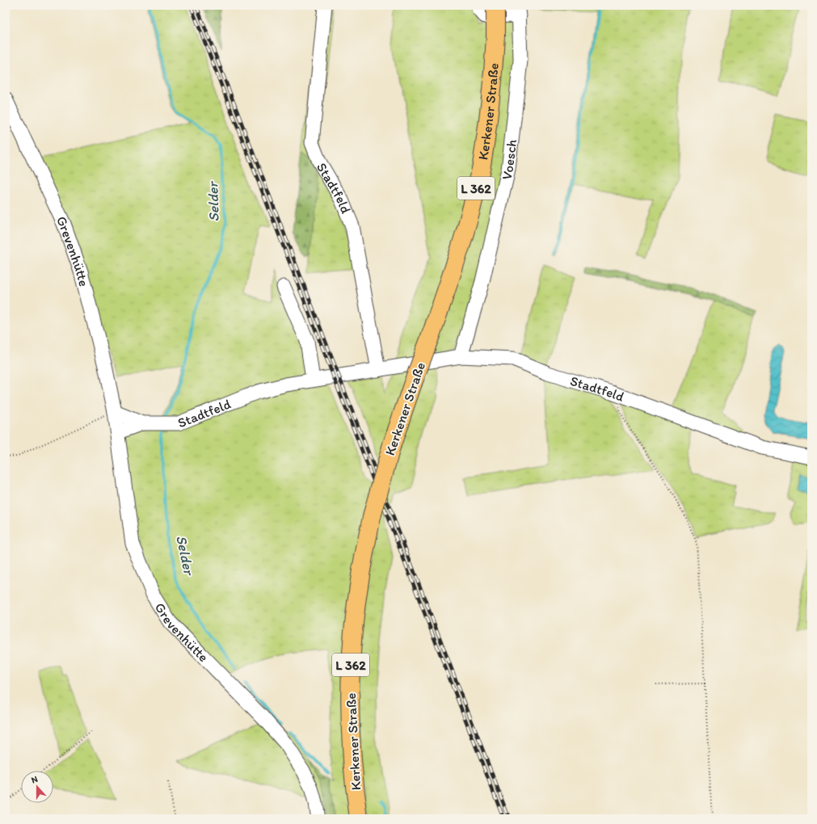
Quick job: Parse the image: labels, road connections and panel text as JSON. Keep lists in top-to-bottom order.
{
  "streets": {
    "main road": ["Kerkener Straße", "L 362"],
    "street": ["Voesch", "Stadtfeld", "Grevenhütte"]
  },
  "crossings": [
    ["Voesch", "Stadtfeld"],
    ["Stadtfeld", "Grevenhütte"]
  ],
  "water": ["Selder"],
  "north": "top"
}
